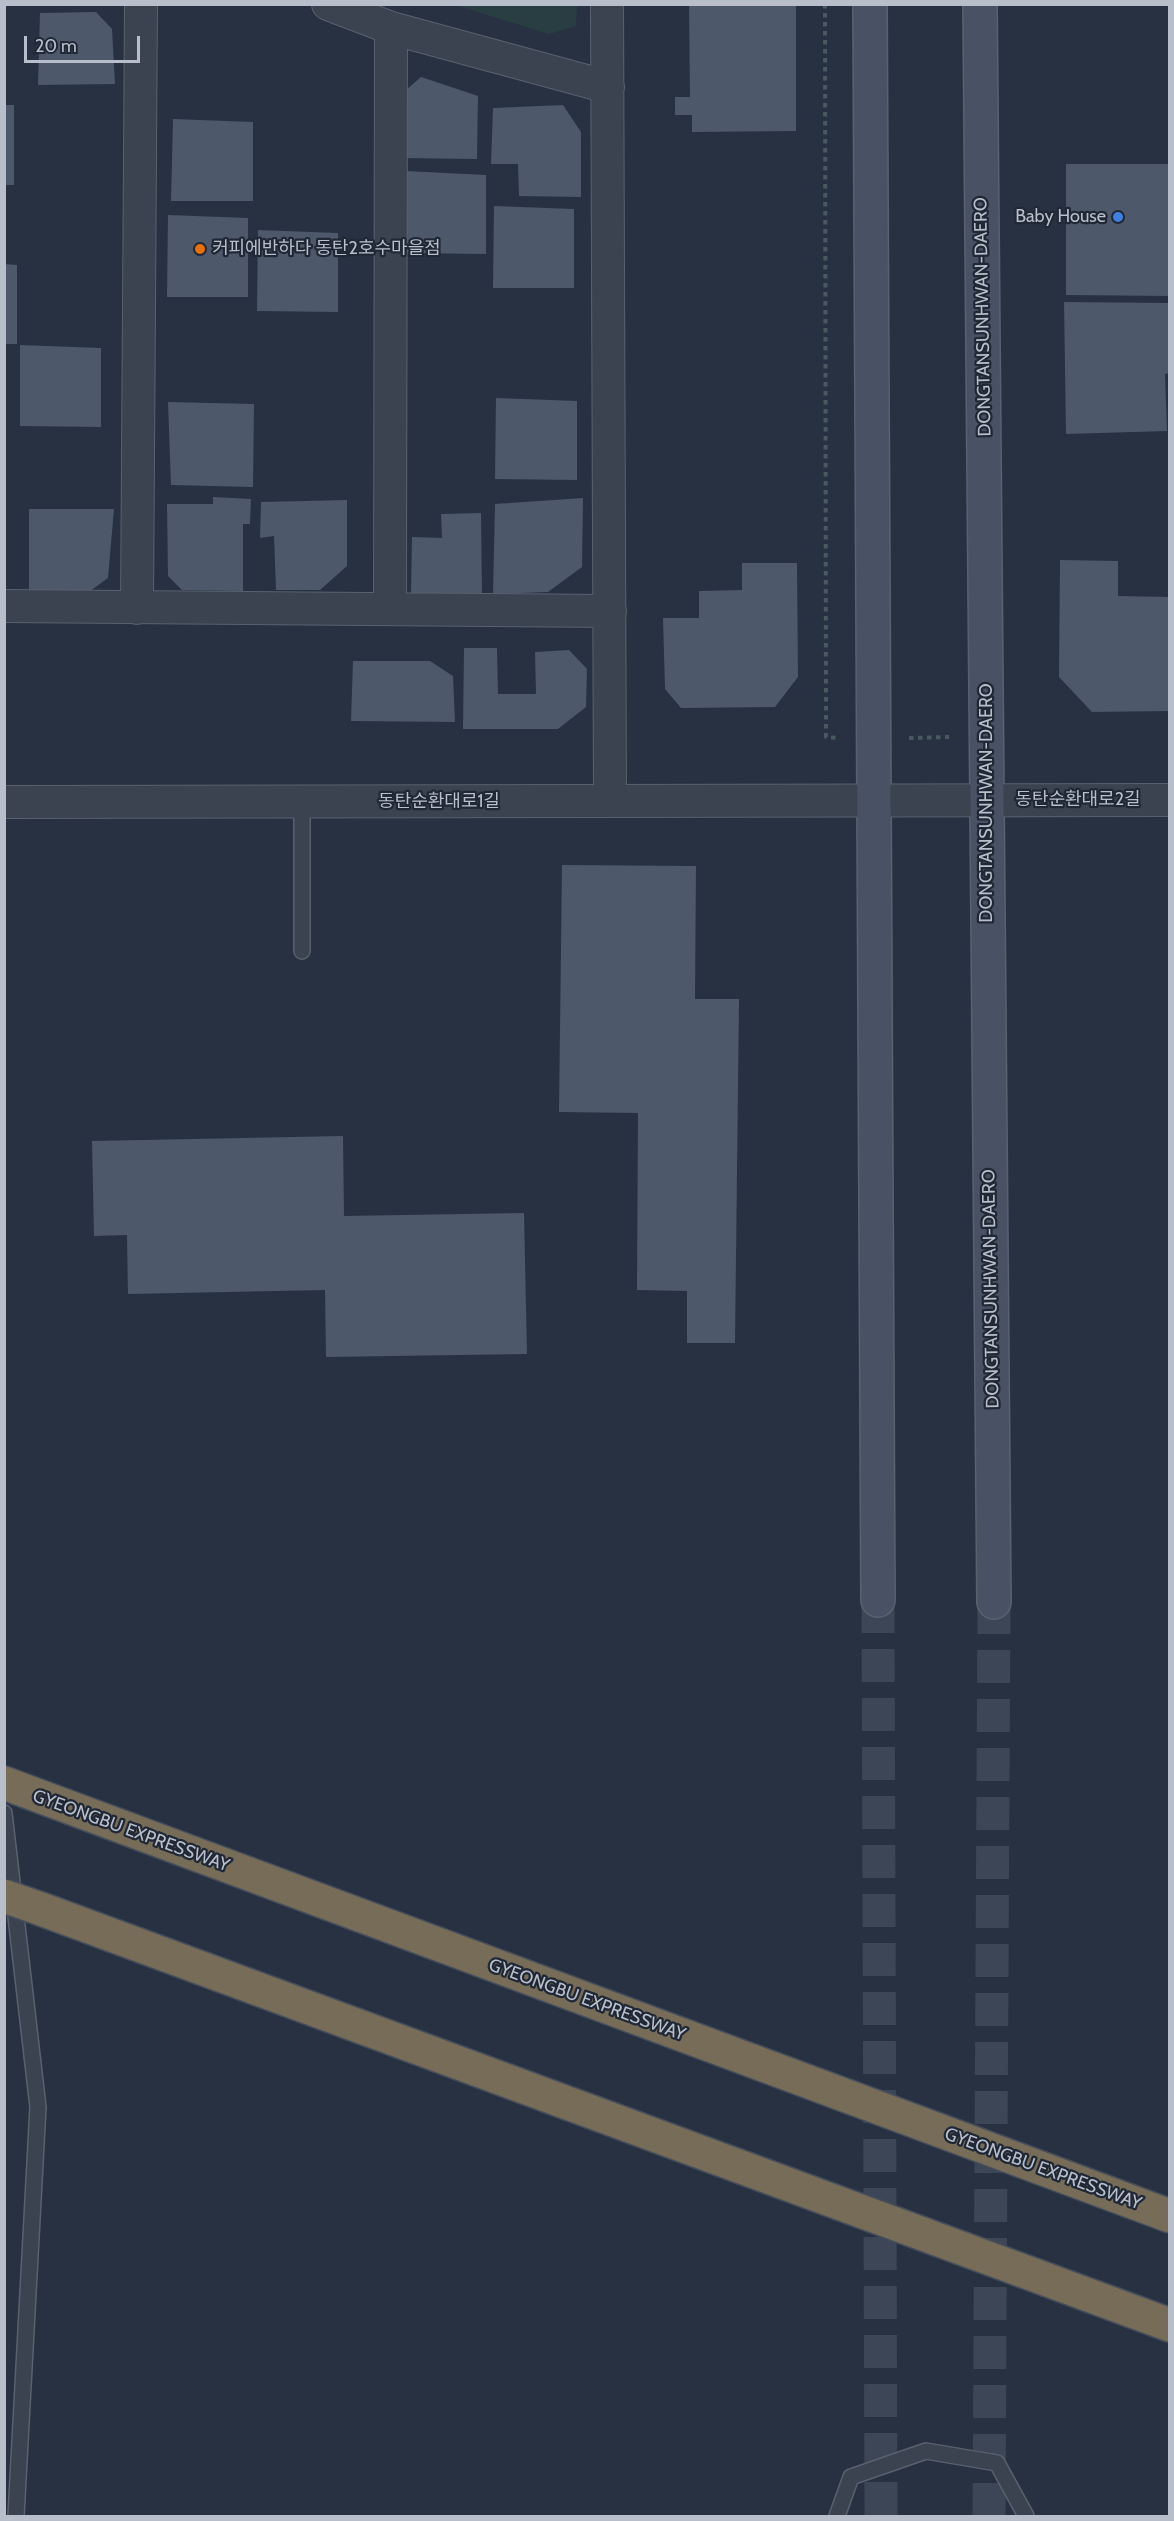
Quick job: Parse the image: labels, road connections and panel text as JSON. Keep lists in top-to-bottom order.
{
  "streets": {
    "highway": ["GYEONGBU EXPRESSWAY"],
    "main road": ["DONGTANSUNHWAN-DAERO"],
    "street": ["동탄순환대로2길", "동탄순환대로1길"]
  },
  "crossings": [
    ["DONGTANSUNHWAN-DAERO", "동탄순환대로2길"],
    ["동탄순환대로2길", "동탄순환대로1길"]
  ],
  "places": ["Baby House", "커피에반하다 동탄2호수마을점"],
  "scale_bar": "20 m"
}
